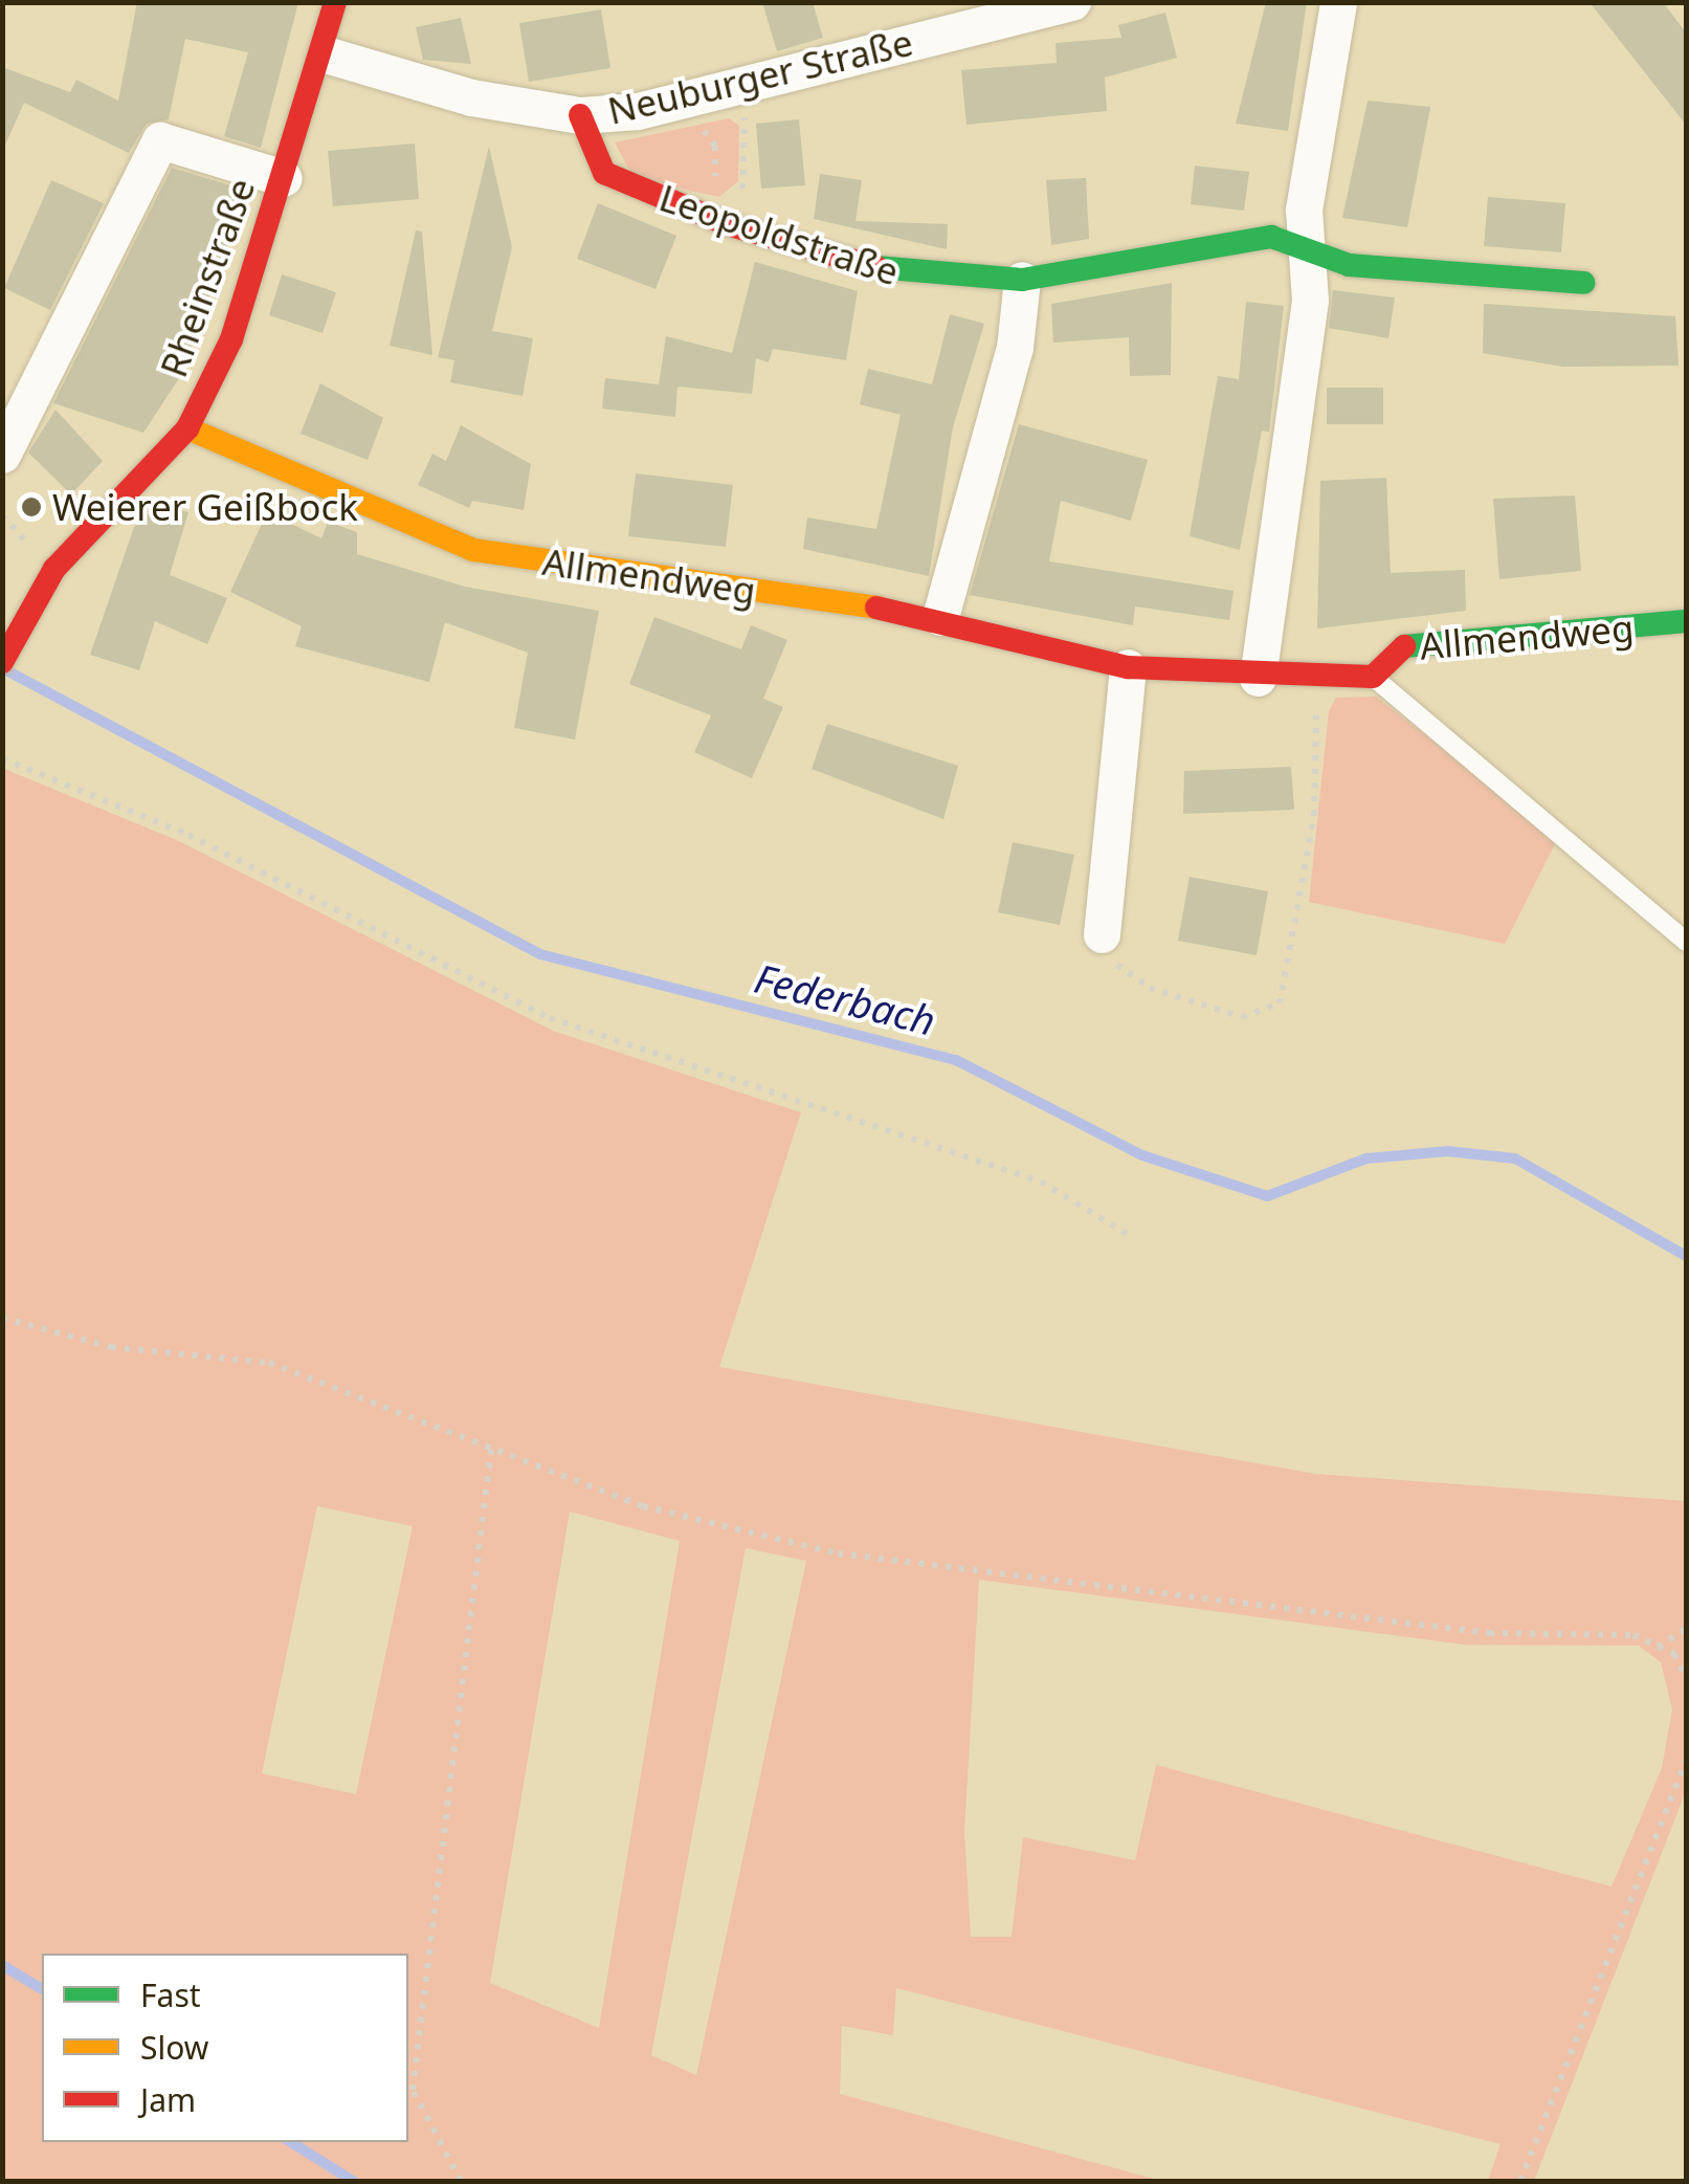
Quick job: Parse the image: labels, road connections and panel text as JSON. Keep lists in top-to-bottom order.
{
  "streets": {
    "street": [
      "Neuburger Straße",
      "Leopoldstraße",
      "Rheinstraße",
      "Allmendweg"
    ]
  },
  "crossings": [
    ["Neuburger Straße", "Leopoldstraße"],
    ["Neuburger Straße", "Rheinstraße"],
    ["Rheinstraße", "Allmendweg"]
  ],
  "water": ["Federbach"],
  "places": ["Weierer Geißbock"],
  "legend": ["Fast", "Slow", "Jam"]
}
